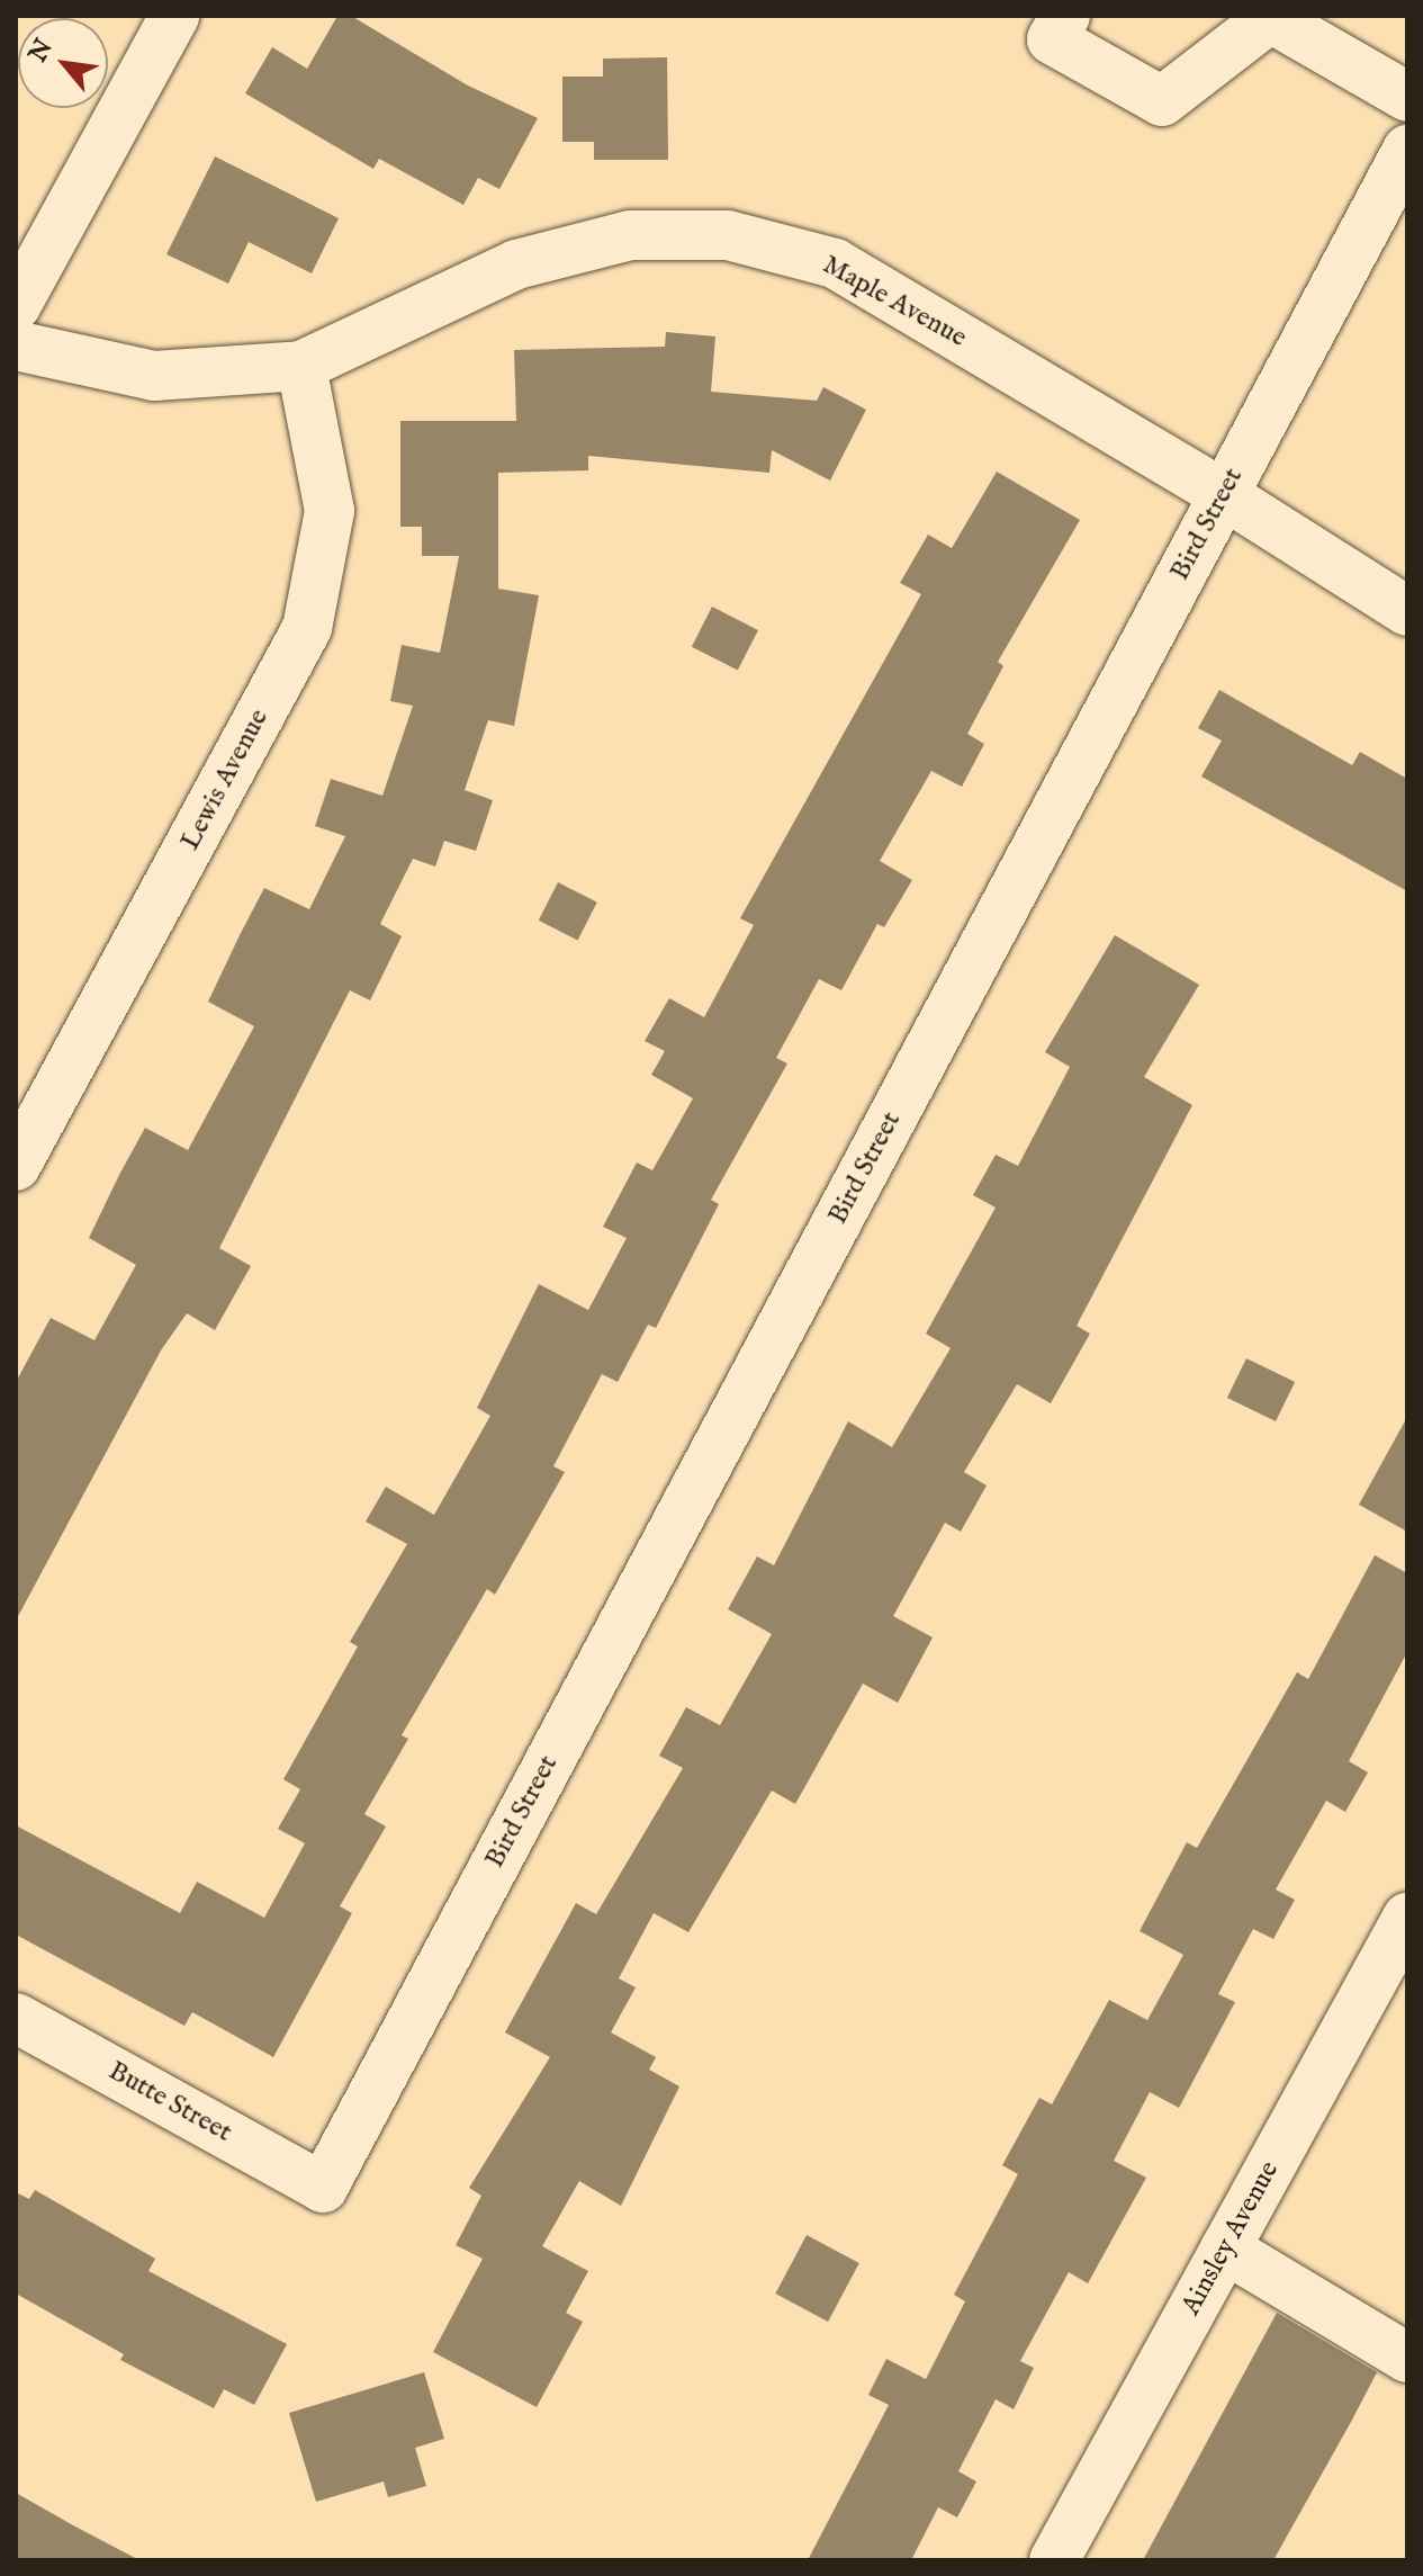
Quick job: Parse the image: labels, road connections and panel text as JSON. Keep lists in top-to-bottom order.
{
  "streets": {
    "street": [
      "Maple Avenue",
      "Bird Street",
      "Lewis Avenue",
      "Butte Street",
      "Ainsley Avenue"
    ]
  },
  "crossings": [
    ["Maple Avenue", "Bird Street"],
    ["Maple Avenue", "Lewis Avenue"],
    ["Bird Street", "Butte Street"]
  ],
  "north": "top left"
}
